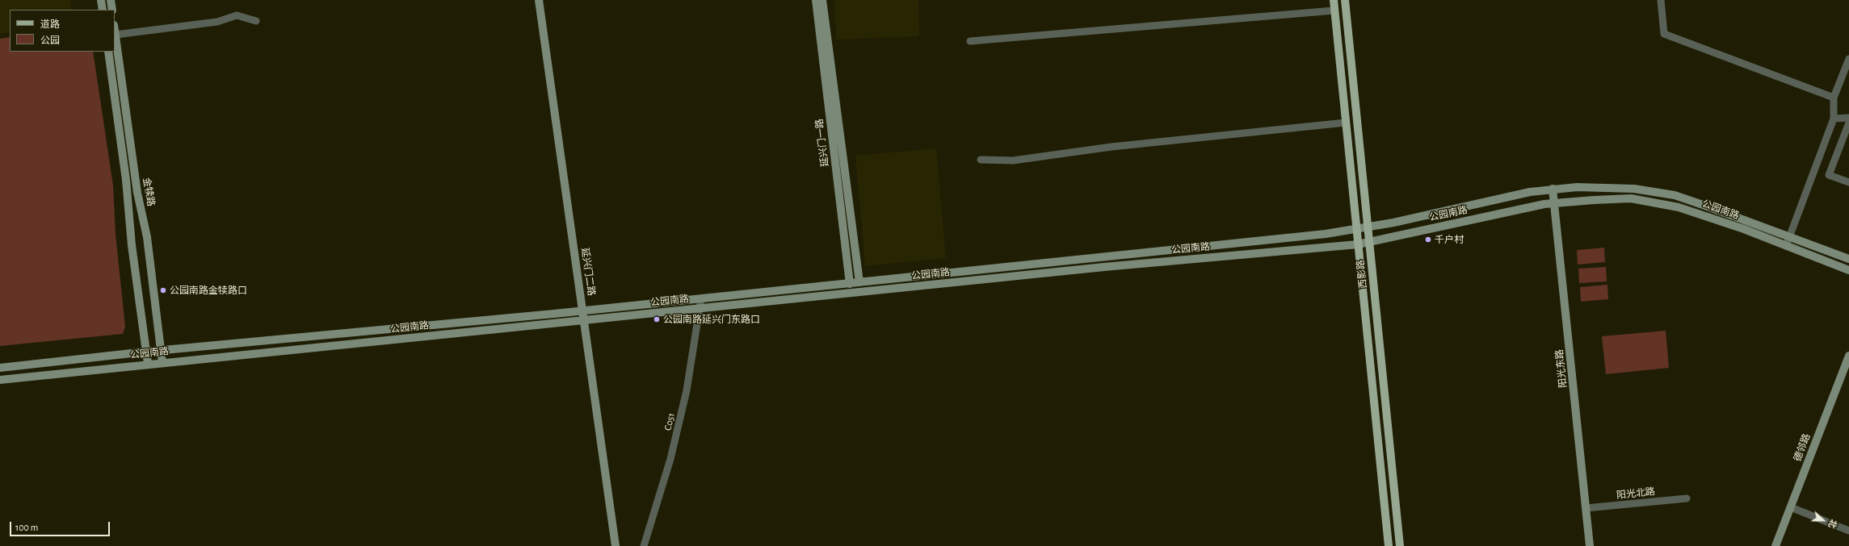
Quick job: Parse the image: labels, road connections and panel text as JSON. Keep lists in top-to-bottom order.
{
  "streets": {
    "main road": [
      "延兴门一路",
      "金犊路",
      "公园南路",
      "延兴门二路",
      "西影路",
      "阳光东路",
      "德邻路"
    ],
    "street": ["C051", "阳光北路"]
  },
  "crossings": [
    ["延兴门一路", "公园南路"],
    ["金犊路", "公园南路"],
    ["公园南路", "延兴门二路"],
    ["公园南路", "西影路"],
    ["公园南路", "阳光东路"],
    ["公园南路", "C051"],
    ["阳光东路", "阳光北路"]
  ],
  "places": ["千户村", "公园南路金犊路口", "公园南路延兴门东路口"],
  "legend": ["道路", "公园"],
  "scale_bar": "100 m",
  "north": "right"
}
